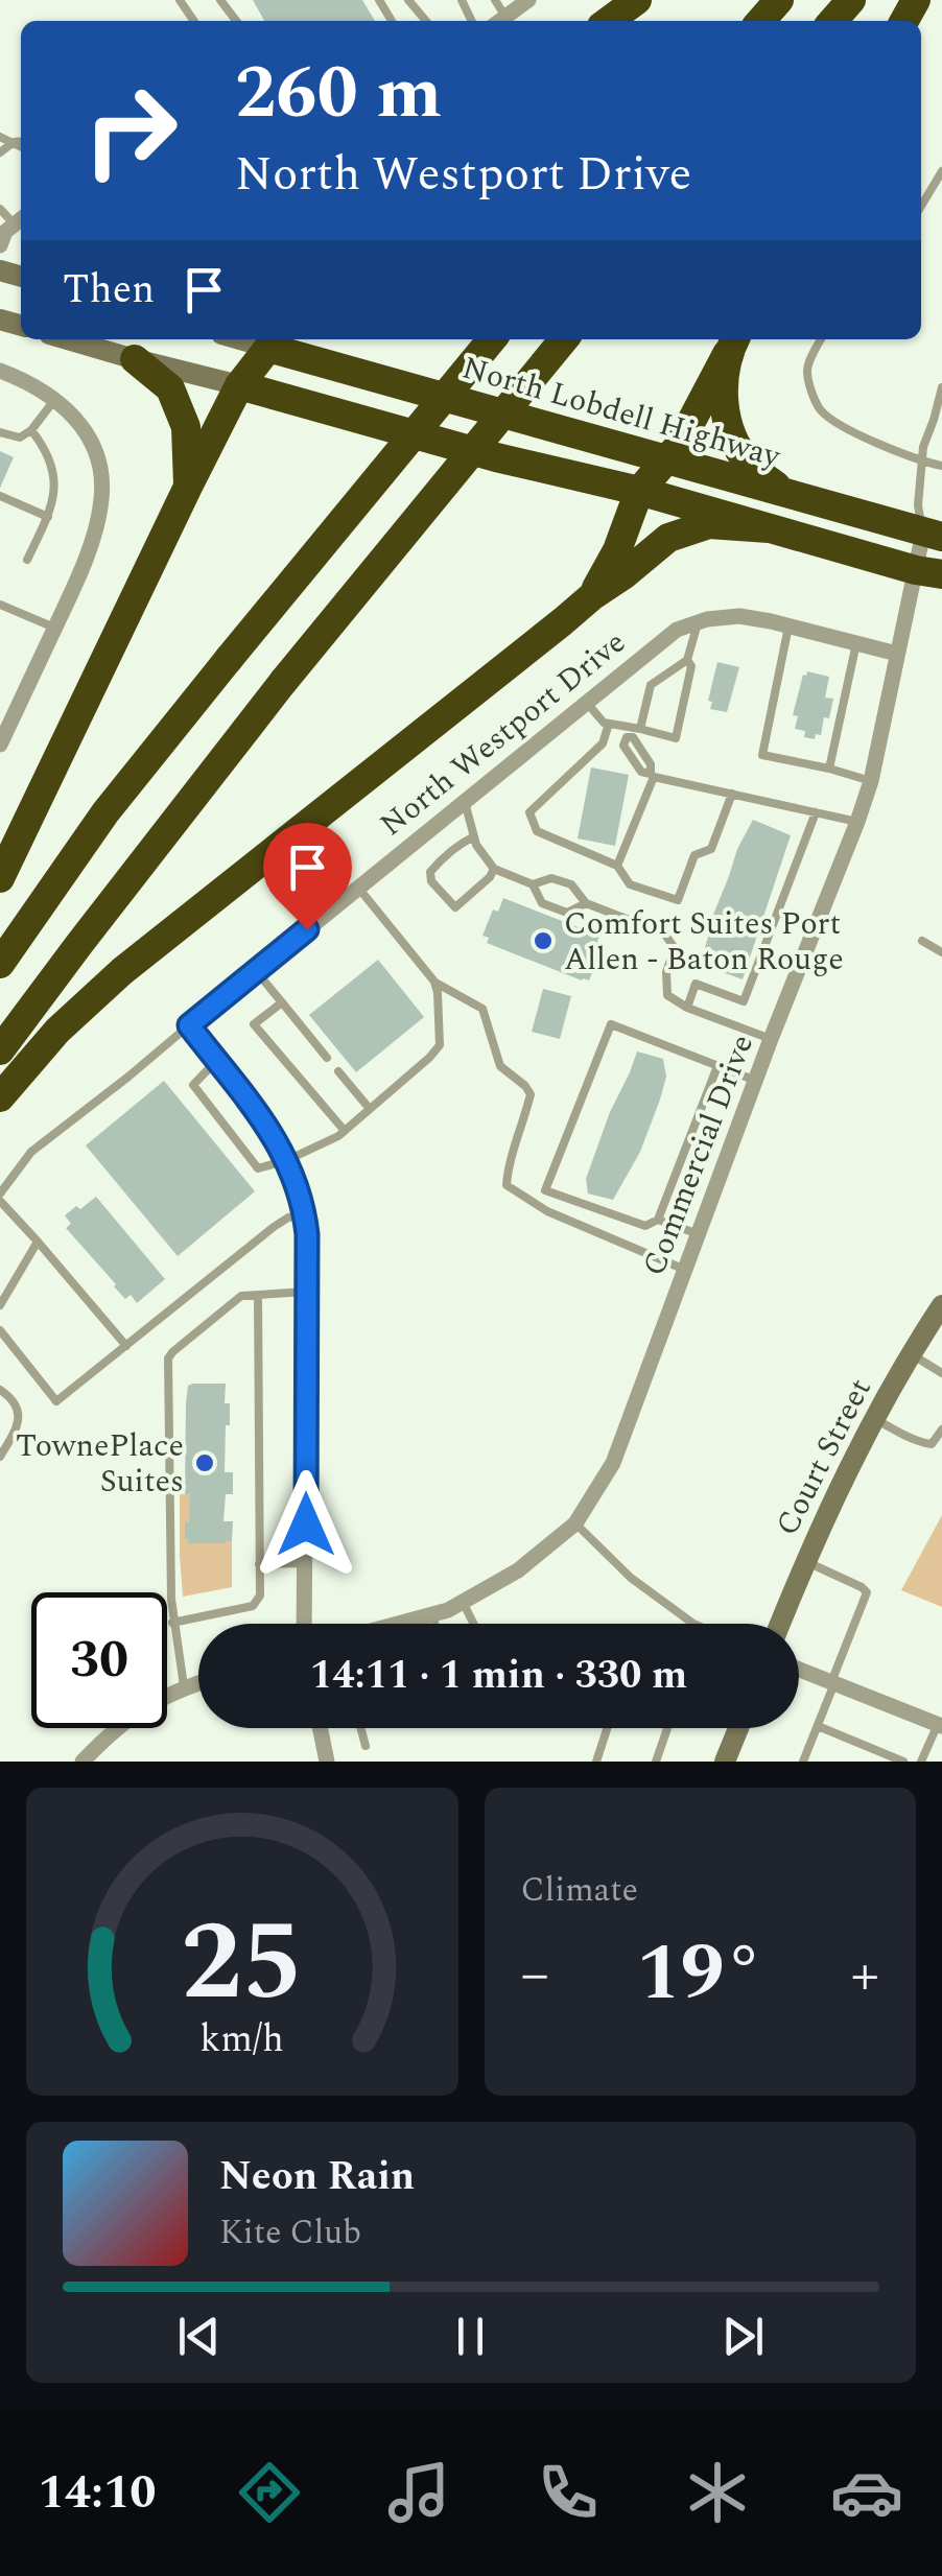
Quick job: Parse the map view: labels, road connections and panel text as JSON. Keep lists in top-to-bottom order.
{
  "streets": {
    "highway": ["North Lobdell Highway"],
    "main road": ["Court Street"],
    "street": ["North Westport Drive", "Commercial Drive"]
  },
  "crossings": [
    ["North Lobdell Highway", "Commercial Drive"],
    ["North Westport Drive", "Commercial Drive"]
  ],
  "places": ["Comfort Suites Port Allen - Baton Rouge", "TownePlace Suites"],
  "page": {
    "turn": ["260 m", "North Westport Drive"],
    "then": "Then",
    "limit": "30",
    "trip": "14:11 · 1 min · 330 m",
    "tile": "Climate",
    "heat": ["−", "19°", "+"],
    "song": ["Neon Rain", "Kite Club"],
    "tabs": "14:10",
    "gauge": ["25", "km/h"]
  }
}
